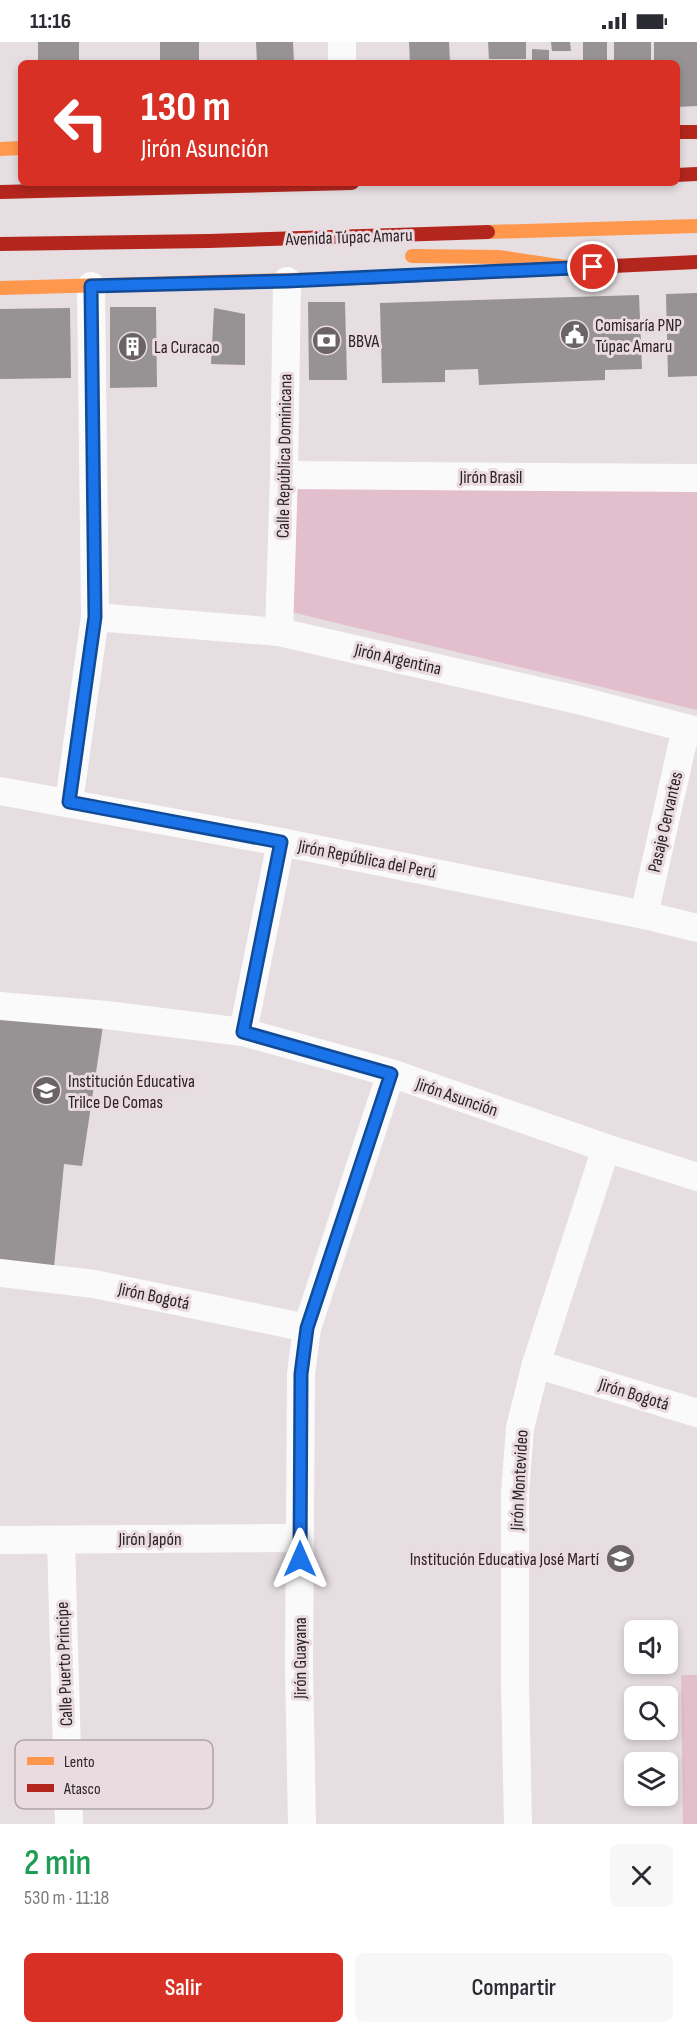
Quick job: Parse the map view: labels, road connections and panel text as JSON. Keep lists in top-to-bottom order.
{
  "streets": {
    "main road": ["Avenida Túpac Amaru"],
    "street": [
      "Calle República Dominicana",
      "Jirón Brasil",
      "Jirón Argentina",
      "Pasaje Cervantes",
      "Jirón República del Perú",
      "Jirón Asunción",
      "Jirón Bogotá",
      "Jirón Montevideo",
      "Jirón Japón",
      "Jirón Guayana",
      "Calle Puerto Principe"
    ]
  },
  "crossings": [
    ["Calle República Dominicana", "Jirón Brasil"],
    ["Calle República Dominicana", "Jirón Argentina"],
    ["Jirón Argentina", "Pasaje Cervantes"],
    ["Pasaje Cervantes", "Jirón República del Perú"],
    ["Jirón Asunción", "Jirón Montevideo"],
    ["Jirón Asunción", "Jirón Guayana"],
    ["Jirón Bogotá", "Jirón Montevideo"],
    ["Jirón Bogotá", "Jirón Guayana"],
    ["Jirón Japón", "Jirón Guayana"],
    ["Jirón Japón", "Calle Puerto Principe"]
  ],
  "places": {
    "public building": ["Comisaría PNP Túpac Amaru"],
    "bank": ["BBVA"],
    "building": ["La Curacao"],
    "school or university": ["Institución Educativa Trilce De Comas", "Institución Educativa José Martí"]
  },
  "legend": ["Lento", "Atasco"],
  "page": {
    "status": "11:16",
    "turn": ["130 m", "Jirón Asunción"],
    "heading": ["2 min", "530 m · 11:18"],
    "buttons": ["Salir", "Compartir"]
  }
}
